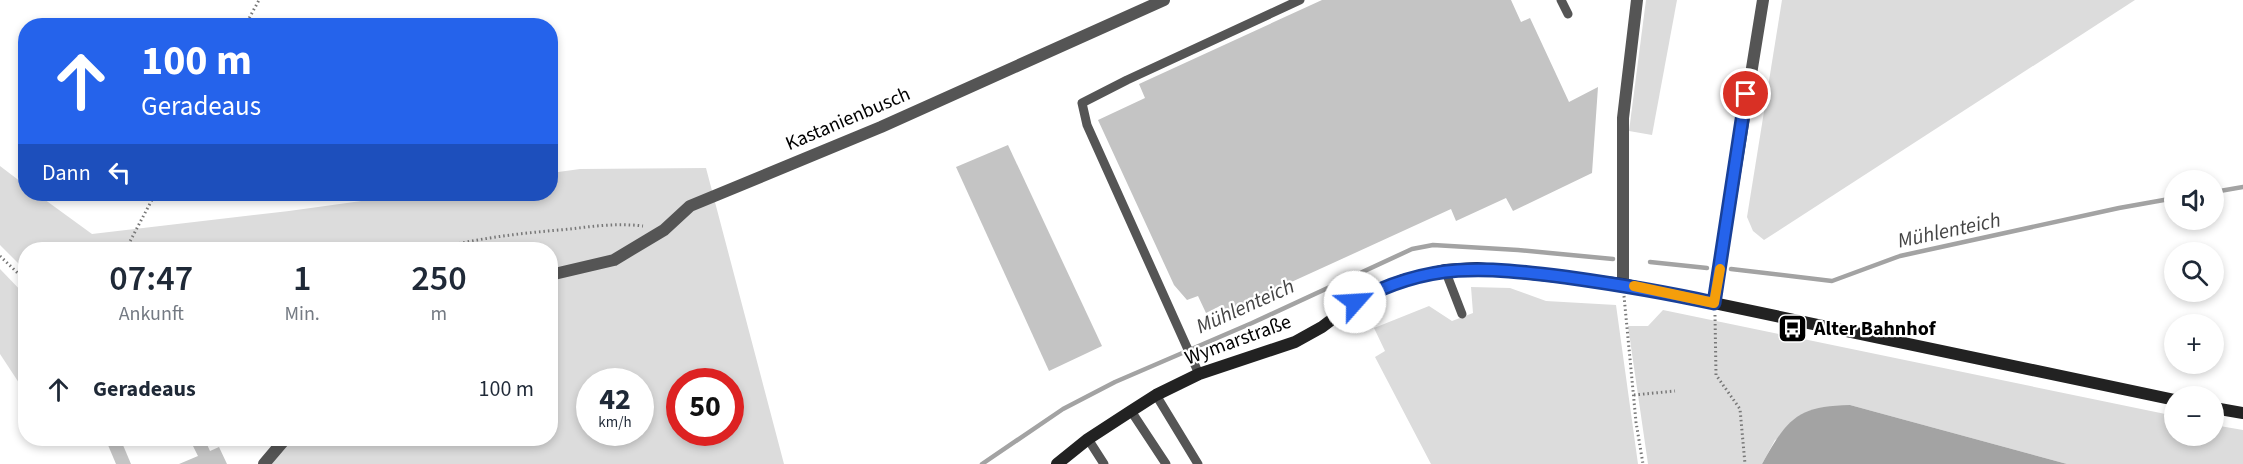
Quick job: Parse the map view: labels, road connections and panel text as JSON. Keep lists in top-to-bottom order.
{
  "streets": {
    "main road": ["Wymarstraße"],
    "street": ["Kastanienbusch"]
  },
  "water": ["Mühlenteich"],
  "places": {
    "bus stop": ["Alter Bahnhof"]
  },
  "page": {
    "turn": ["100 m", "Geradeaus"],
    "then": "Dann",
    "map_buttons": ["+", "−"],
    "eta": [
      "07:47",
      "Ankunft",
      "1",
      "Min.",
      "250",
      "m"
    ],
    "list": [
      {
        "name": "Geradeaus",
        "value": "100 m"
      }
    ],
    "speed": "42 km/h",
    "limit": "50"
  }
}
